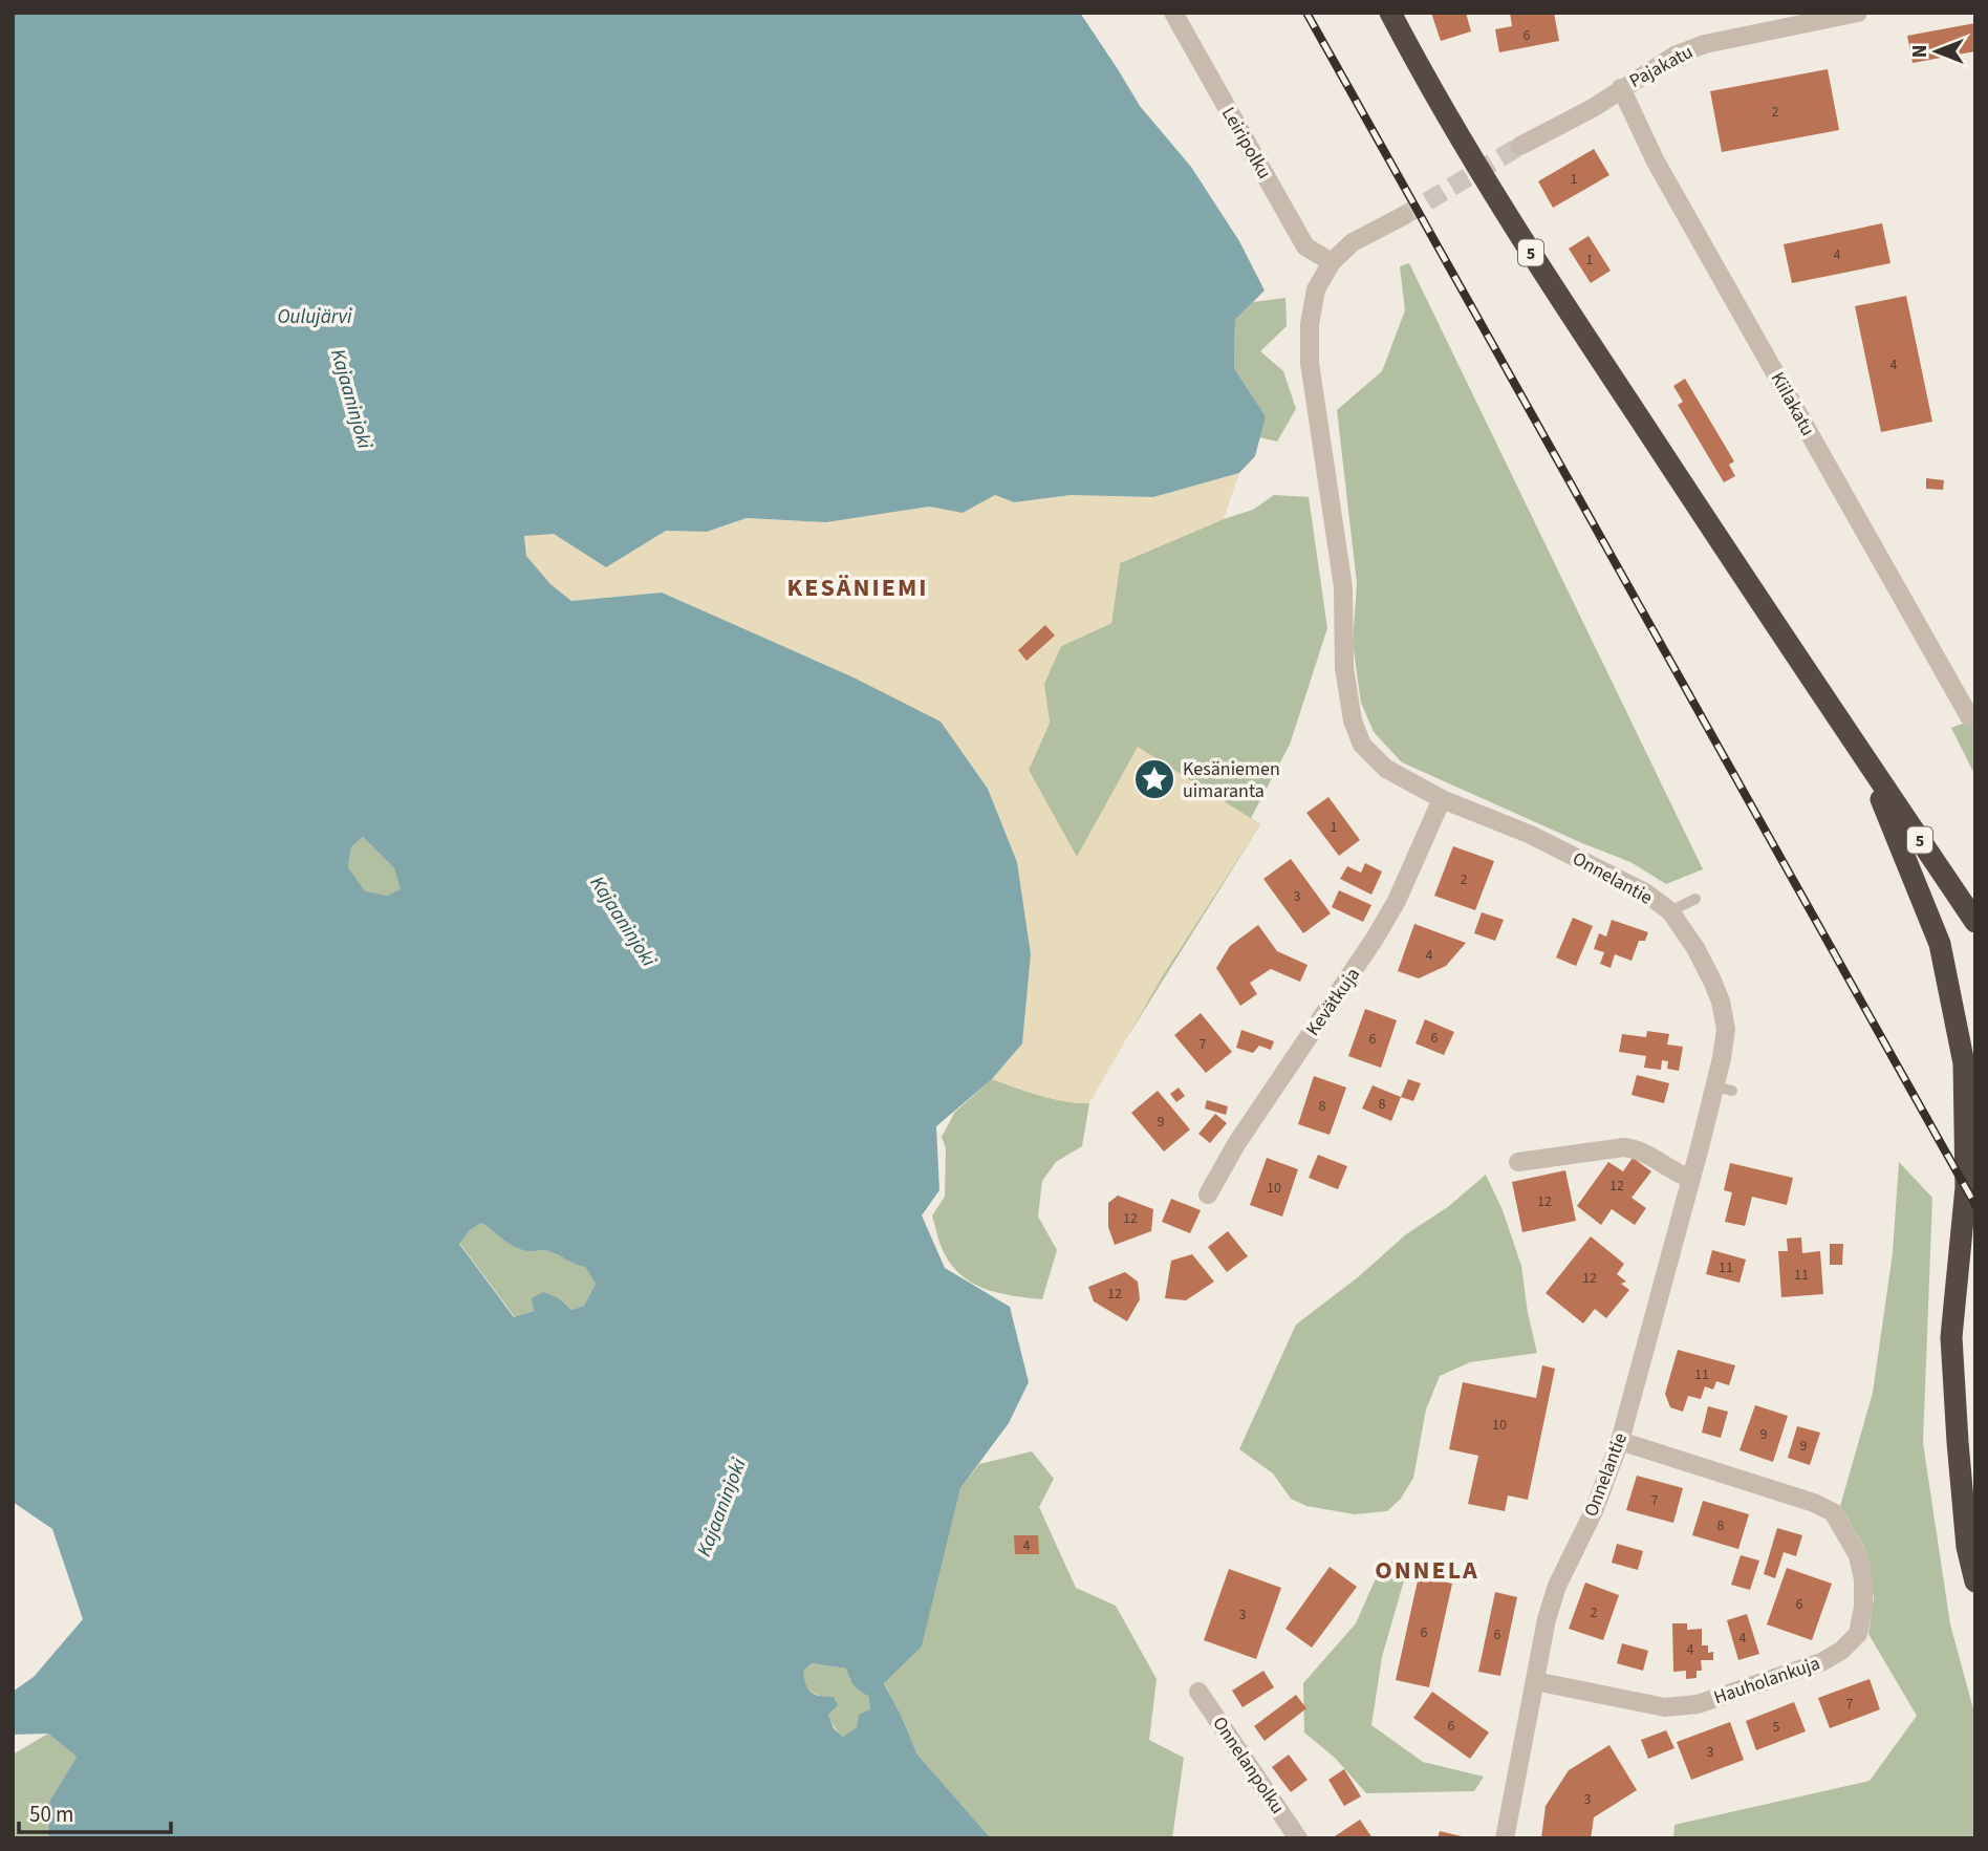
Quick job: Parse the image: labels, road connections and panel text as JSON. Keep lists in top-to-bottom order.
{
  "streets": {
    "highway": ["5"],
    "street": [
      "Pajakatu",
      "Leiripolku",
      "Kiilakatu",
      "Onnelantie",
      "Kevätkuja",
      "Hauholankuja",
      "Onnelanpolku"
    ]
  },
  "crossings": [
    ["Pajakatu", "Kiilakatu"],
    ["Leiripolku", "Onnelantie"],
    ["Onnelantie", "Kevätkuja"],
    ["Onnelantie", "Hauholankuja"]
  ],
  "districts": ["KESÄNIEMI", "ONNELA"],
  "water": ["Oulujärvi", "Kajaaninjoki"],
  "places": {
    "place": ["Kesäniemen uimaranta"]
  },
  "house_numbers": [
    "6",
    "2",
    "1",
    "4",
    "1",
    "4",
    "1",
    "2",
    "3",
    "4",
    "6",
    "6",
    "7",
    "8",
    "8",
    "9",
    "12",
    "10",
    "12",
    "12",
    "11",
    "11",
    "12",
    "12",
    "11",
    "10",
    "9",
    "9",
    "7",
    "8",
    "4",
    "6",
    "2",
    "3",
    "6",
    "6",
    "4",
    "4",
    "7",
    "6",
    "5",
    "3",
    "3"
  ],
  "scale_bar": "50 m",
  "north": "left"
}
